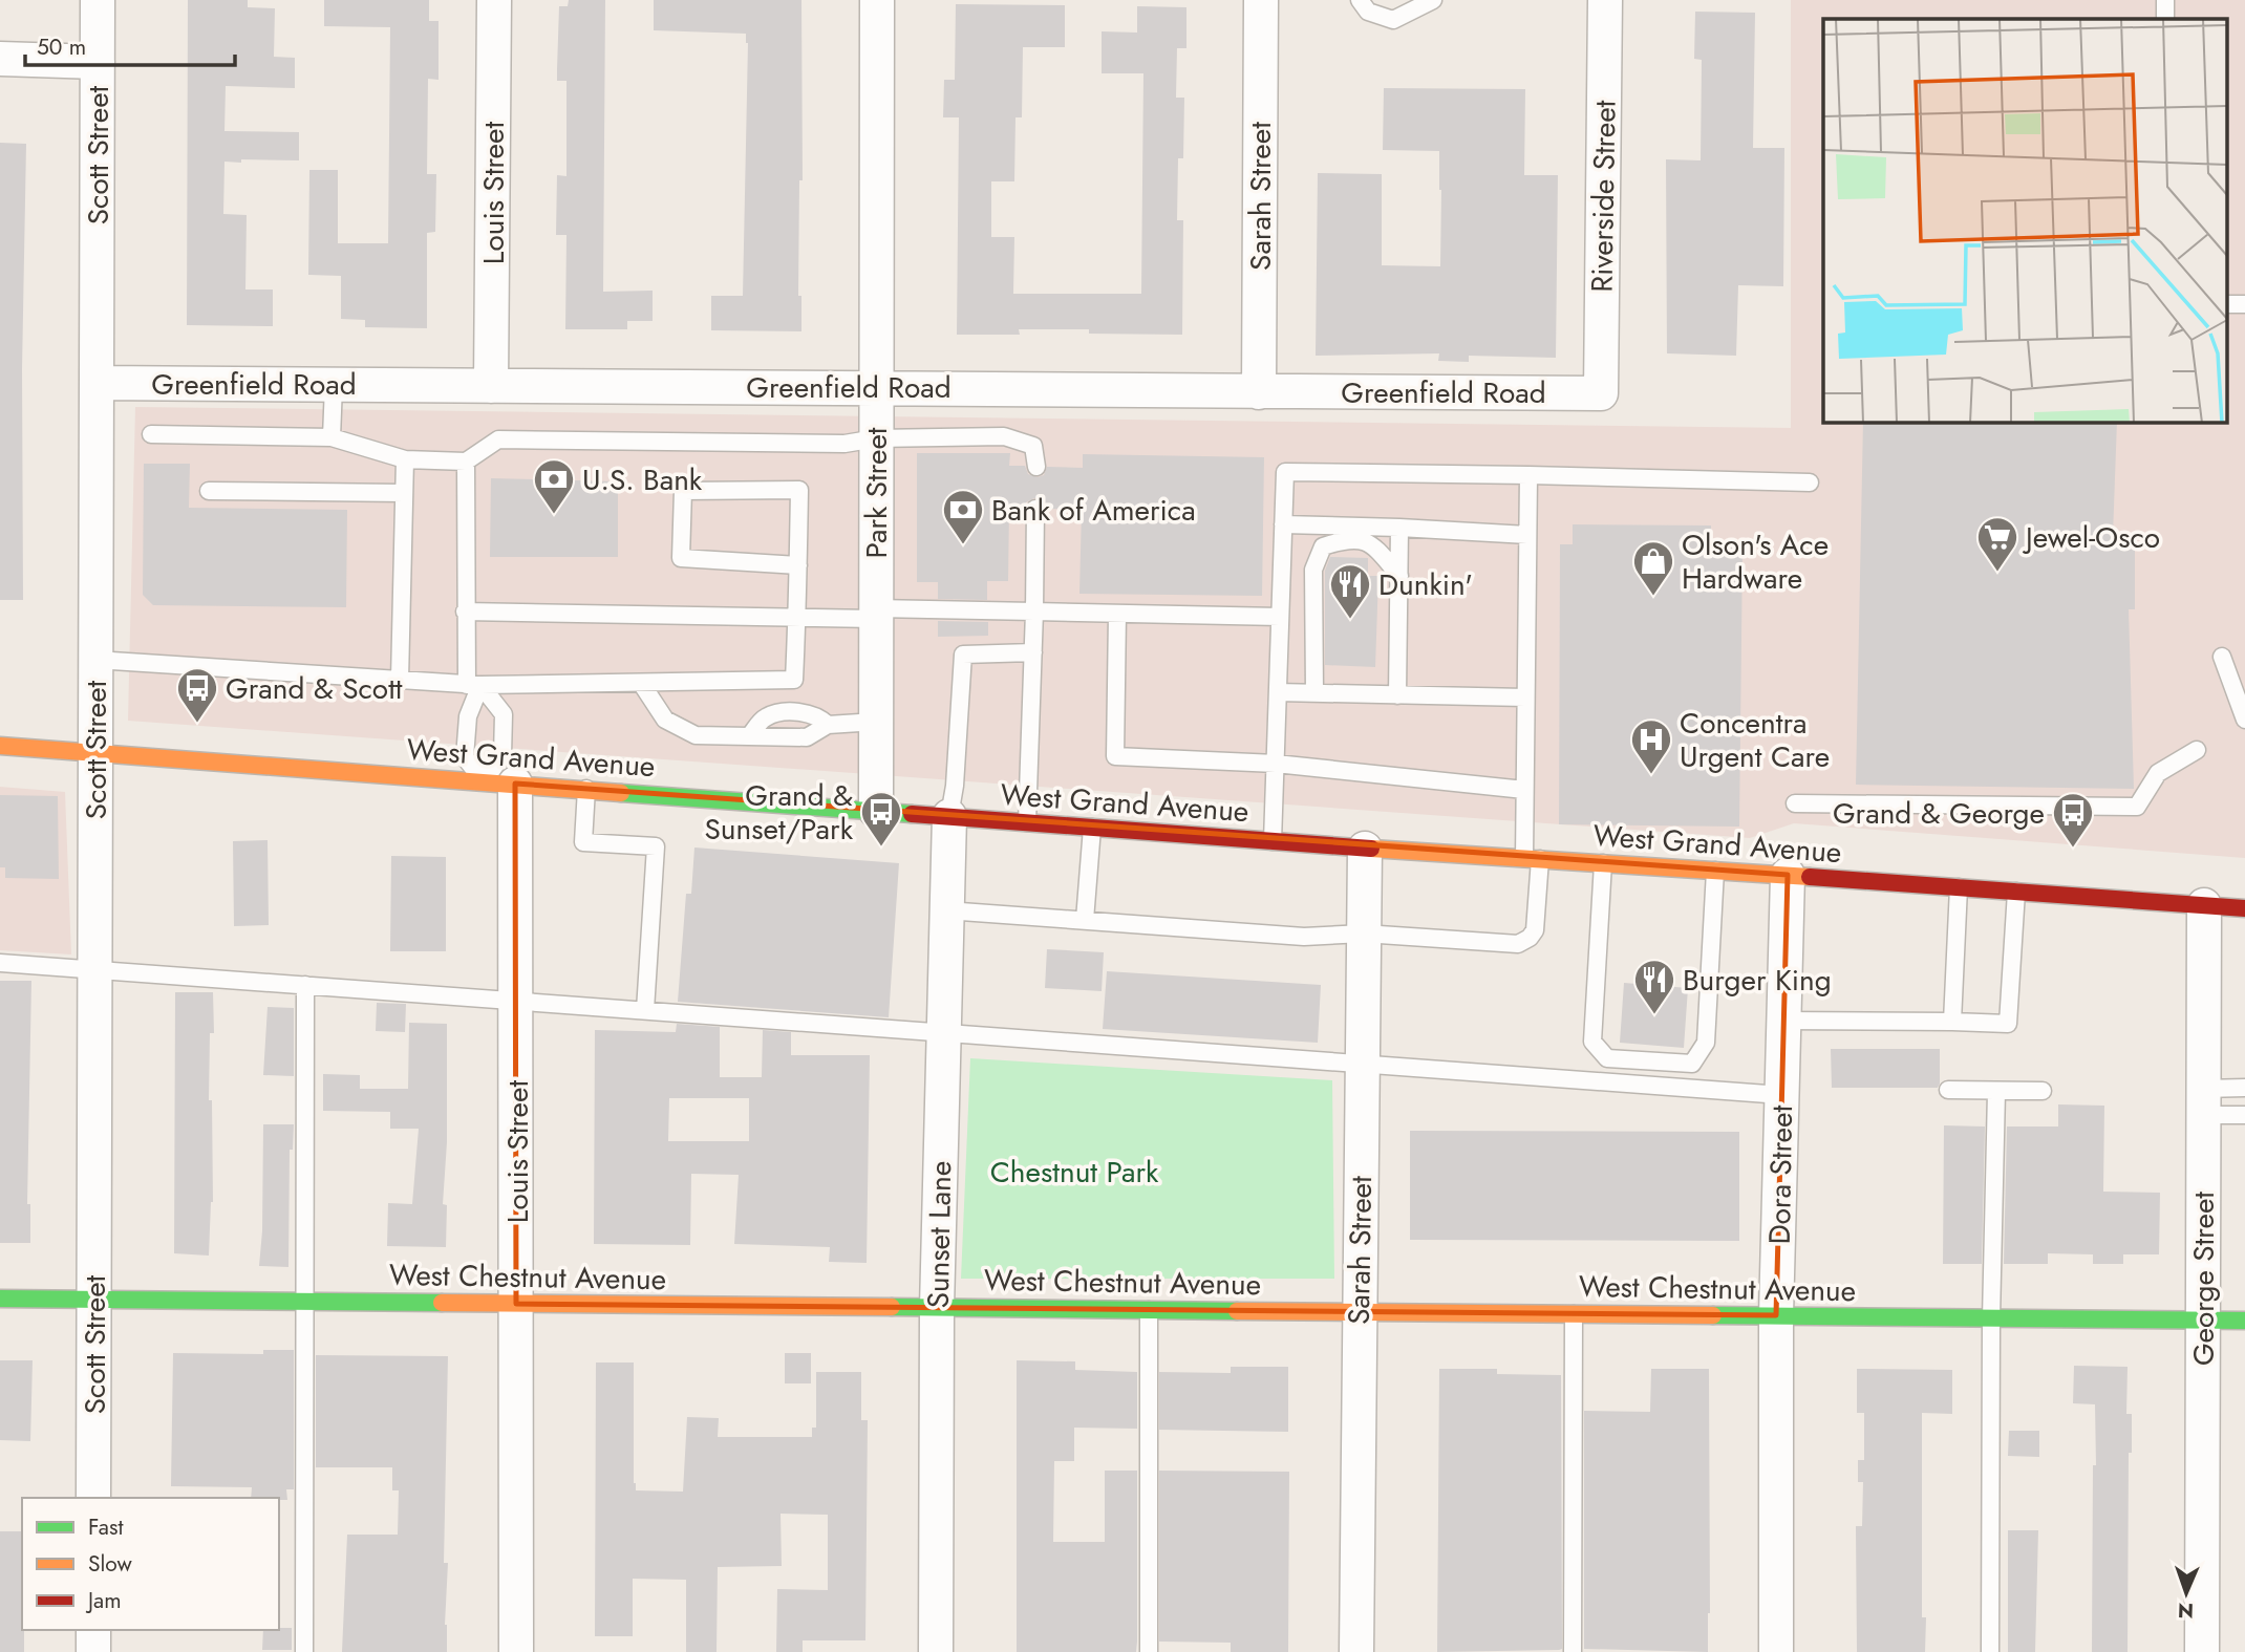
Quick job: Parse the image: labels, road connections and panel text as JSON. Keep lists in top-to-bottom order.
{
  "streets": {
    "street": [
      "Scott Street",
      "Louis Street",
      "Sarah Street",
      "Riverside Street",
      "Greenfield Road",
      "Park Street",
      "West Grand Avenue",
      "Dora Street",
      "Sunset Lane",
      "West Chestnut Avenue",
      "George Street"
    ]
  },
  "crossings": [
    ["Scott Street", "Greenfield Road"],
    ["Scott Street", "West Grand Avenue"],
    ["Scott Street", "West Chestnut Avenue"],
    ["Louis Street", "Greenfield Road"],
    ["Louis Street", "West Grand Avenue"],
    ["Louis Street", "West Chestnut Avenue"],
    ["Sarah Street", "Greenfield Road"],
    ["Sarah Street", "West Grand Avenue"],
    ["Sarah Street", "West Chestnut Avenue"],
    ["Riverside Street", "Greenfield Road"],
    ["Greenfield Road", "Park Street"],
    ["Park Street", "West Grand Avenue"],
    ["West Grand Avenue", "Dora Street"],
    ["West Grand Avenue", "Sunset Lane"],
    ["West Grand Avenue", "George Street"],
    ["Dora Street", "West Chestnut Avenue"],
    ["Sunset Lane", "West Chestnut Avenue"],
    ["West Chestnut Avenue", "George Street"]
  ],
  "parks": ["Chestnut Park"],
  "places": {
    "bank": ["U.S. Bank", "Bank of America"],
    "supermarket": ["Jewel-Osco"],
    "shop": ["Olson's Ace Hardware"],
    "restaurant": ["Dunkin'", "Burger King"],
    "bus stop": ["Grand & Scott", "Grand & Sunset/Park", "Grand & George"],
    "hospital": ["Concentra Urgent Care"]
  },
  "legend": ["Fast", "Slow", "Jam"],
  "scale_bar": "50 m",
  "north": "bottom"
}
